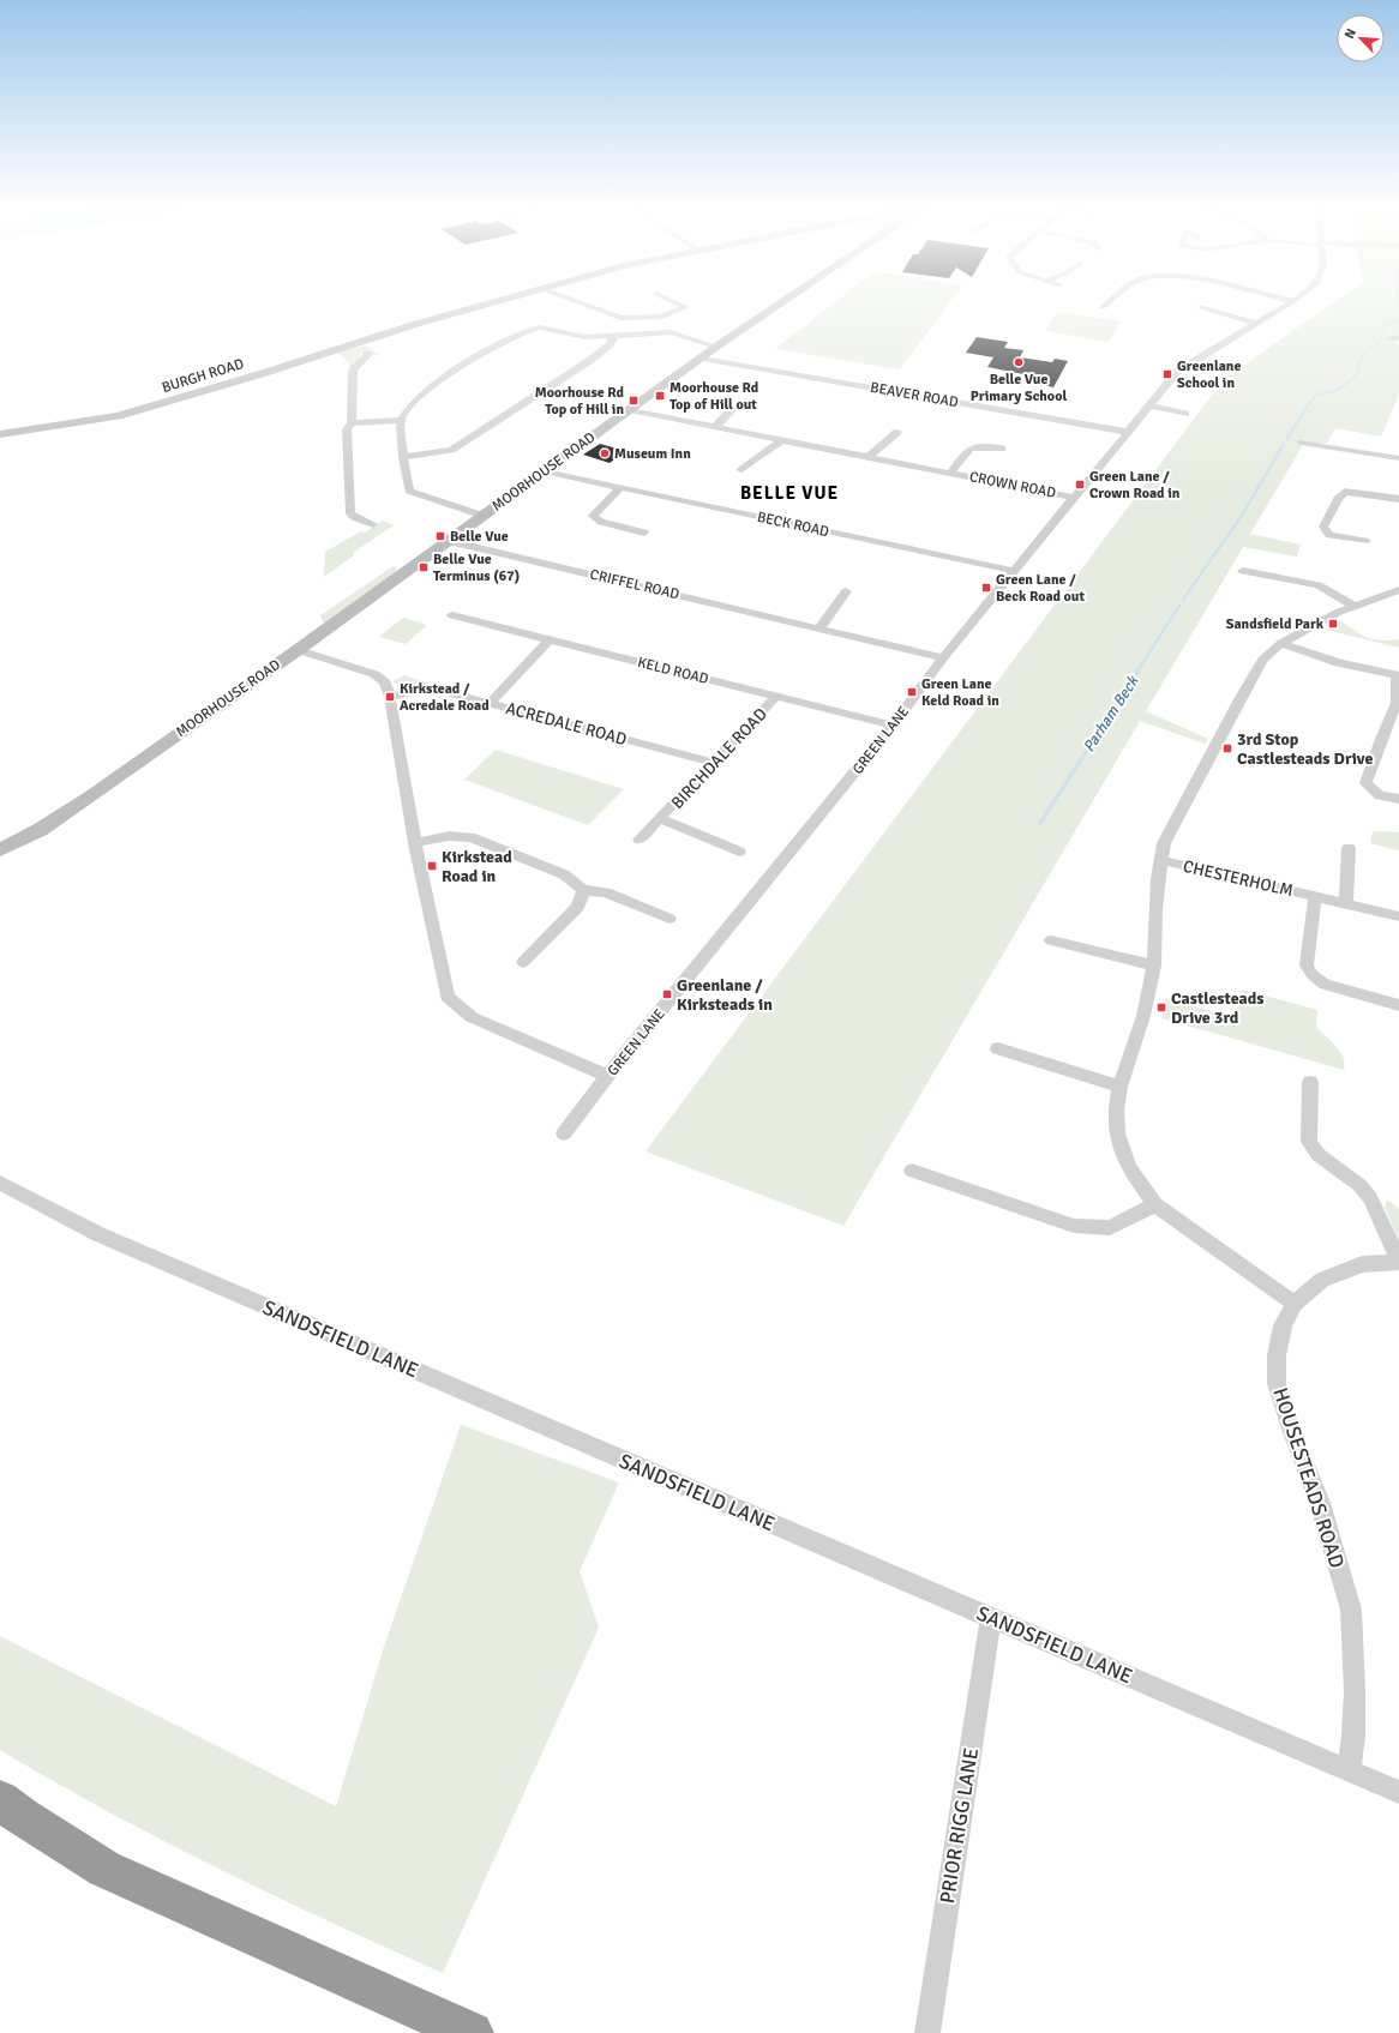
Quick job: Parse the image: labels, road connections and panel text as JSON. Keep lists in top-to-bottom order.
{
  "streets": {
    "main road": ["BURGH ROAD", "MOORHOUSE ROAD"],
    "street": [
      "BEAVER ROAD",
      "CROWN ROAD",
      "BECK ROAD",
      "CRIFFEL ROAD",
      "KELD ROAD",
      "ACREDALE ROAD",
      "GREEN LANE",
      "BIRCHDALE ROAD",
      "CHESTERHOLM",
      "SANDSFIELD LANE",
      "HOUSESTEADS ROAD",
      "PRIOR RIGG LANE"
    ]
  },
  "crossings": [
    ["BEAVER ROAD", "MOORHOUSE ROAD"],
    ["BEAVER ROAD", "GREEN LANE"],
    ["MOORHOUSE ROAD", "CROWN ROAD"],
    ["MOORHOUSE ROAD", "BECK ROAD"],
    ["MOORHOUSE ROAD", "CRIFFEL ROAD"],
    ["CROWN ROAD", "GREEN LANE"],
    ["BECK ROAD", "GREEN LANE"],
    ["CRIFFEL ROAD", "GREEN LANE"],
    ["KELD ROAD", "GREEN LANE"],
    ["KELD ROAD", "BIRCHDALE ROAD"],
    ["ACREDALE ROAD", "BIRCHDALE ROAD"],
    ["SANDSFIELD LANE", "HOUSESTEADS ROAD"],
    ["SANDSFIELD LANE", "PRIOR RIGG LANE"]
  ],
  "districts": ["BELLE VUE"],
  "water": ["Parham Beck"],
  "places": {
    "other": ["Belle Vue Primary School", "Museum Inn"],
    "transit": [
      "Greenlane School in",
      "Moorhouse Rd Top of Hill out",
      "Moorhouse Rd Top of Hill in",
      "Green Lane / Crown Road in",
      "Belle Vue",
      "Belle Vue Terminus (67)",
      "Green Lane / Beck Road out",
      "Sandsfield Park",
      "Green Lane Keld Road in",
      "Kirkstead / Acredale Road",
      "3rd Stop Castlesteads Drive",
      "Kirkstead Road in",
      "Greenlane / Kirksteads in",
      "Castlesteads Drive 3rd"
    ]
  },
  "north": "top left"
}
